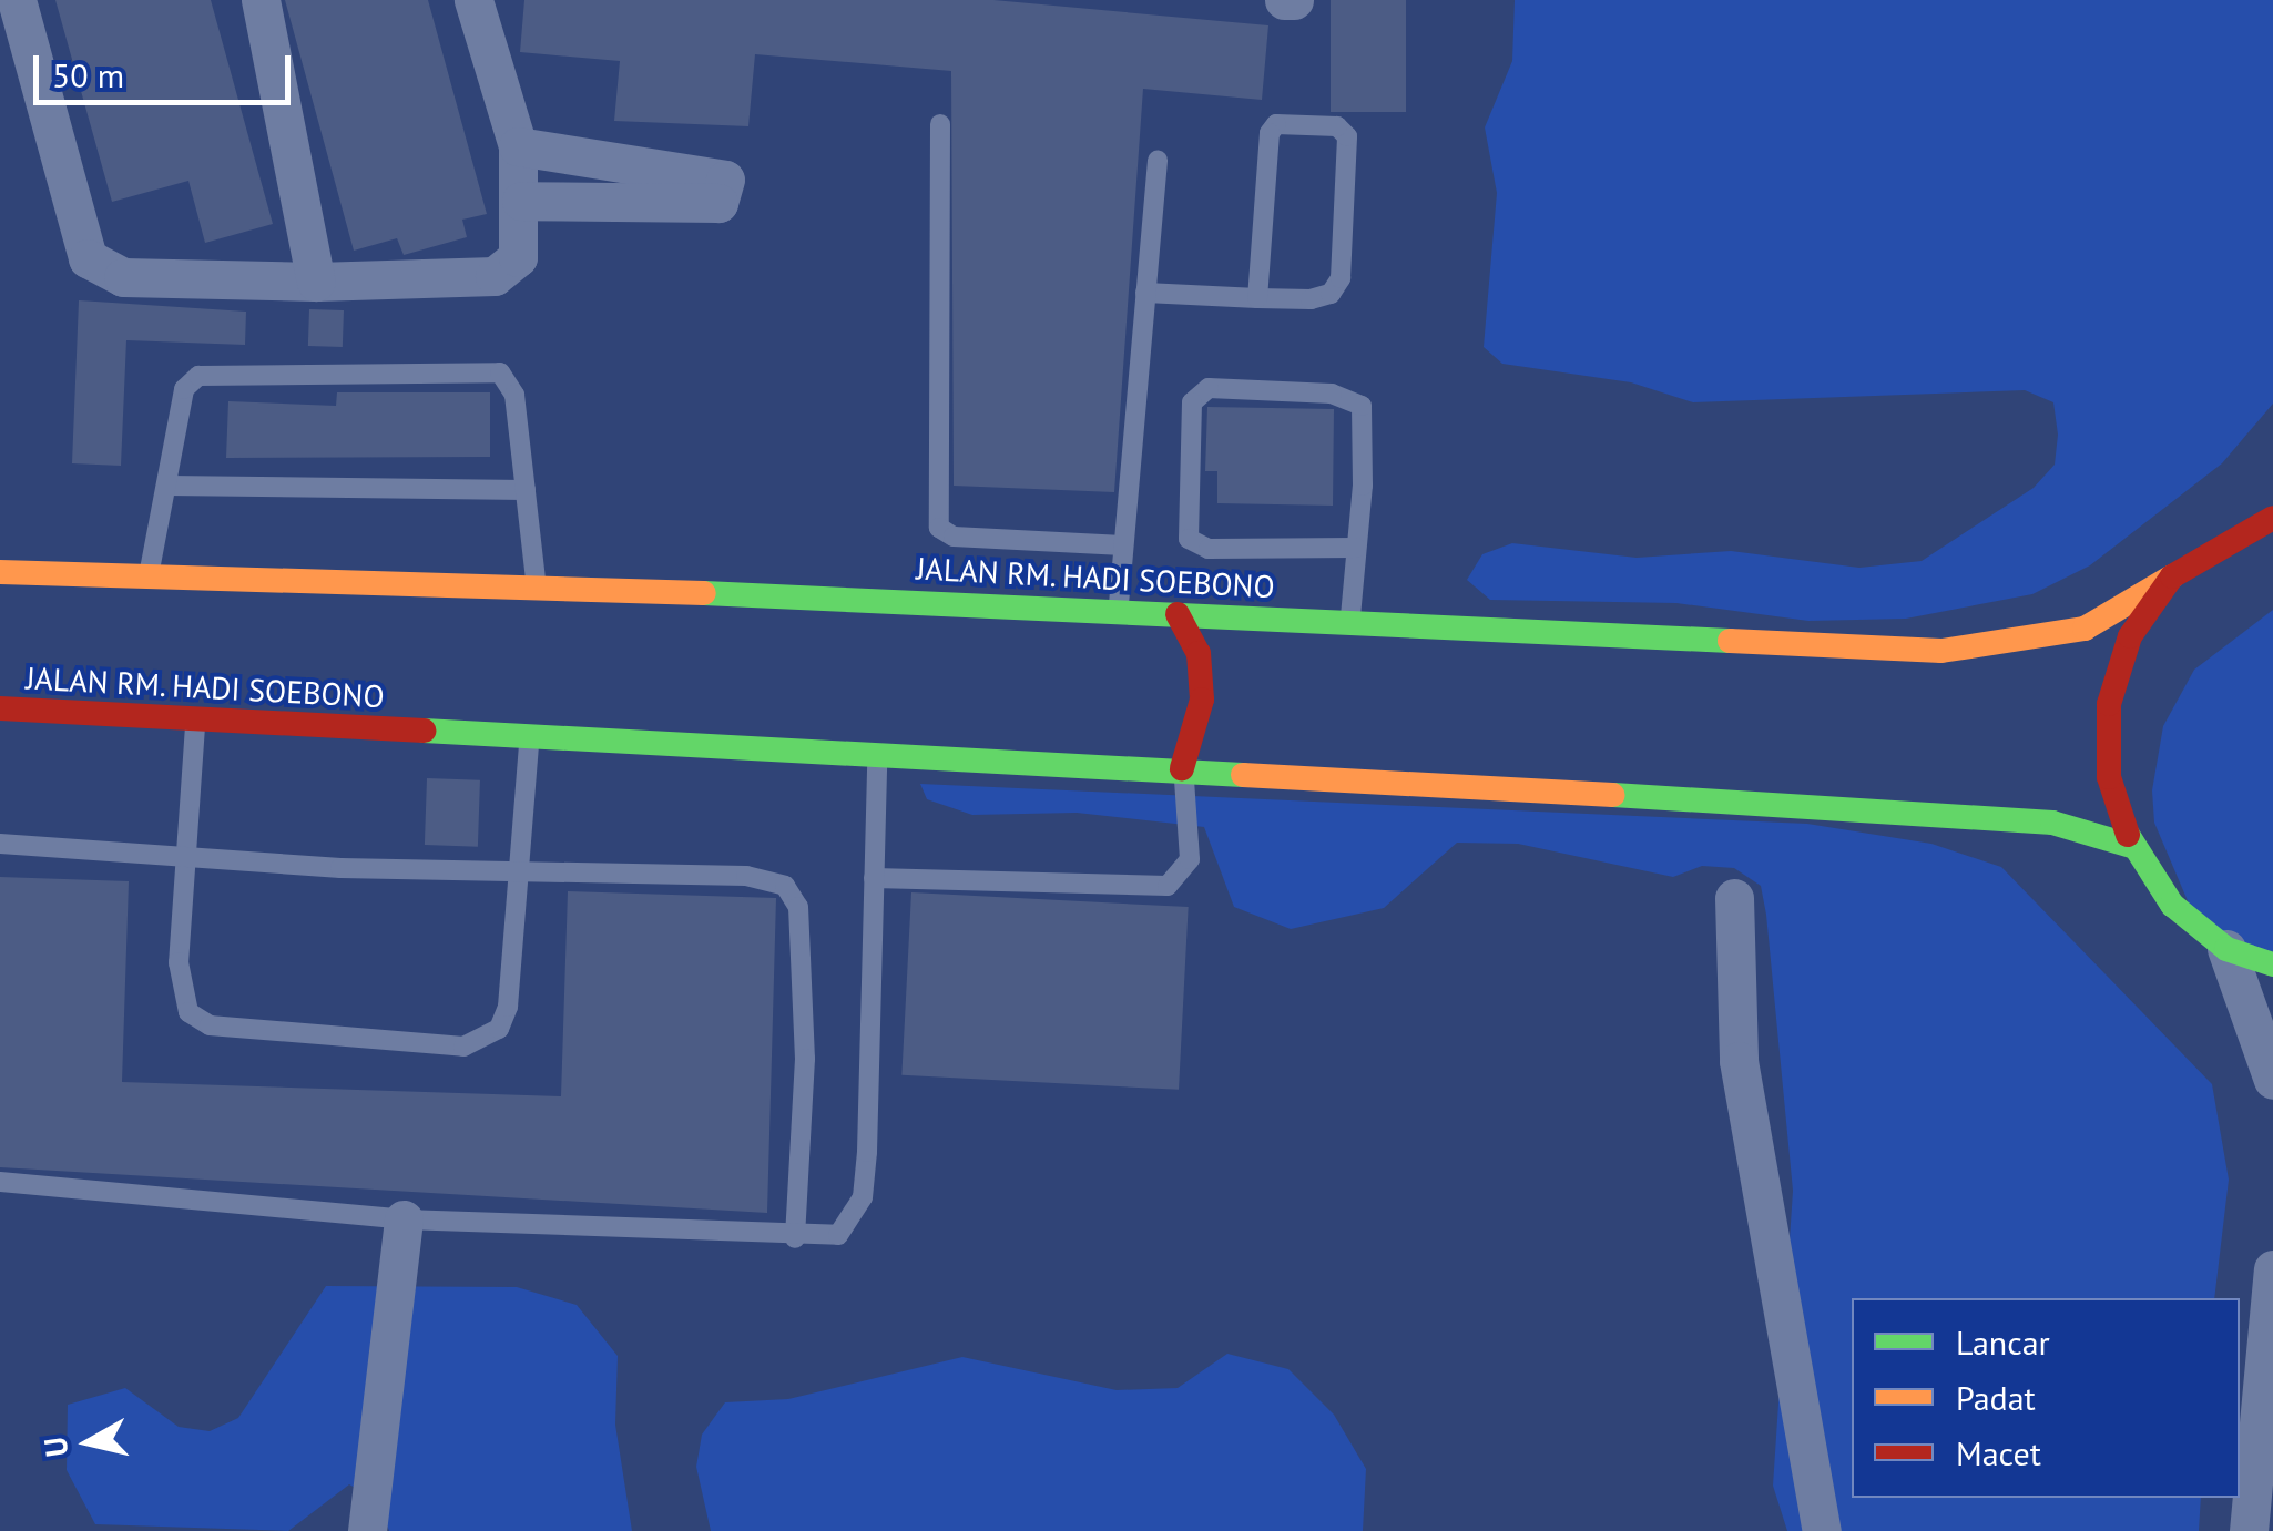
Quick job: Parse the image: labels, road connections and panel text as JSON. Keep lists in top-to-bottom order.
{
  "streets": {
    "main road": ["JALAN RM. HADI SOEBONO"]
  },
  "legend": ["Lancar", "Padat", "Macet"],
  "scale_bar": "50 m",
  "north": "left"
}
